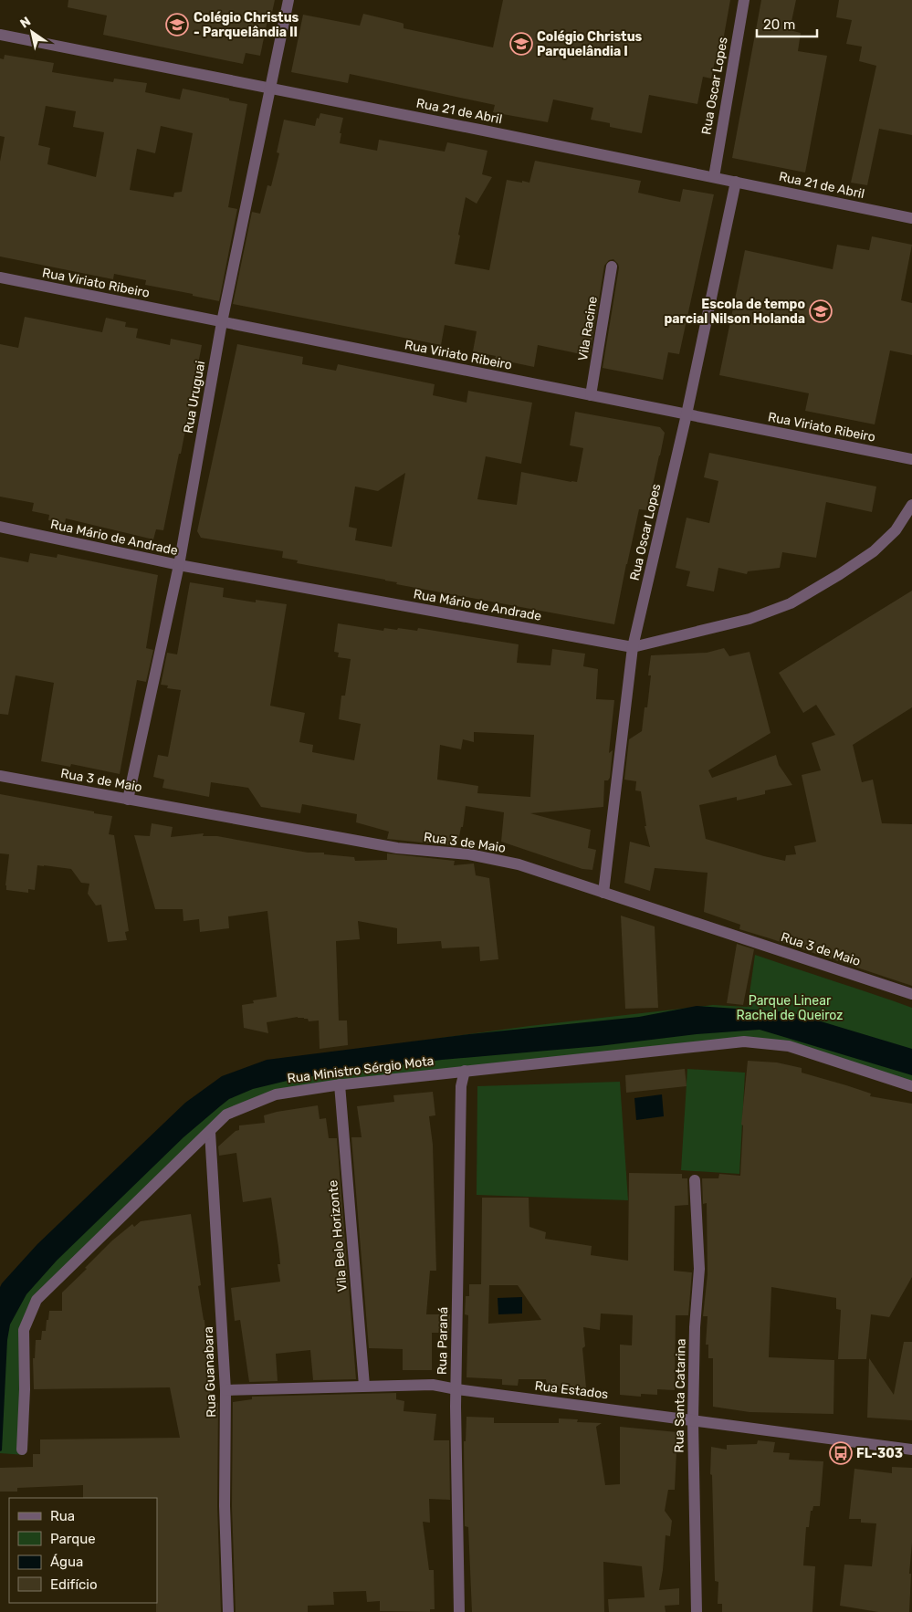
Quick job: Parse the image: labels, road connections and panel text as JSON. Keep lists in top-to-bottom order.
{
  "streets": {
    "street": [
      "Rua Oscar Lopes",
      "Rua 21 de Abril",
      "Rua Viriato Ribeiro",
      "Vila Racine",
      "Rua Uruguai",
      "Rua Mário de Andrade",
      "Rua 3 de Maio",
      "Rua Ministro Sérgio Mota",
      "Vila Belo Horizonte",
      "Rua Paraná",
      "Rua Guanabara",
      "Rua Estados",
      "Rua Santa Catarina"
    ]
  },
  "crossings": [
    ["Rua Oscar Lopes", "Rua 21 de Abril"],
    ["Rua Oscar Lopes", "Rua Viriato Ribeiro"],
    ["Rua Oscar Lopes", "Rua Mário de Andrade"],
    ["Rua Oscar Lopes", "Rua 3 de Maio"],
    ["Rua 21 de Abril", "Rua Uruguai"],
    ["Rua Viriato Ribeiro", "Vila Racine"],
    ["Rua Viriato Ribeiro", "Rua Uruguai"],
    ["Rua Uruguai", "Rua Mário de Andrade"],
    ["Rua Uruguai", "Rua 3 de Maio"],
    ["Rua Ministro Sérgio Mota", "Vila Belo Horizonte"],
    ["Rua Ministro Sérgio Mota", "Rua Paraná"],
    ["Rua Ministro Sérgio Mota", "Rua Guanabara"],
    ["Vila Belo Horizonte", "Rua Estados"],
    ["Rua Paraná", "Rua Estados"],
    ["Rua Guanabara", "Rua Estados"],
    ["Rua Estados", "Rua Santa Catarina"]
  ],
  "parks": ["Parque Linear Rachel de Queiroz"],
  "places": {
    "school or university": ["Colégio Christus - Parquelândia II", "Colégio Christus Parquelândia I", "Escola de tempo parcial Nilson Holanda"],
    "bus stop": ["FL-303"]
  },
  "legend": [
    "Rua",
    "Parque",
    "Água",
    "Edifício"
  ],
  "scale_bar": "20 m",
  "north": "top left"
}
